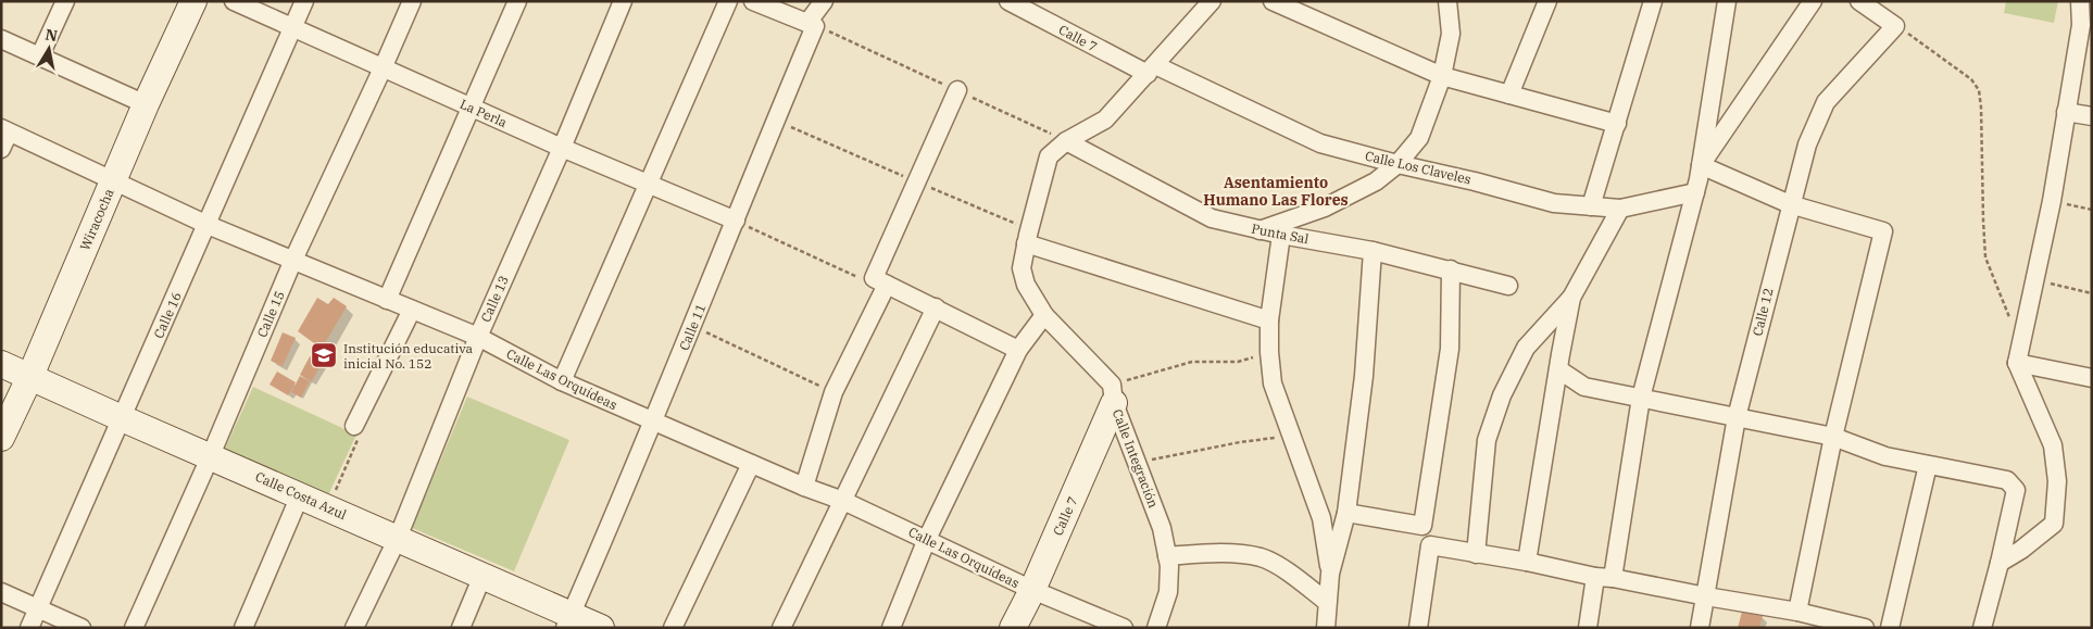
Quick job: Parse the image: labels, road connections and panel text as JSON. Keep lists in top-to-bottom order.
{
  "streets": {
    "street": [
      "Calle 7",
      "La Perla",
      "Calle Los Claveles",
      "Wiracocha",
      "Punta Sal",
      "Calle 13",
      "Calle 12",
      "Calle 15",
      "Calle 16",
      "Calle 11",
      "Calle Las Orquídeas",
      "Calle Integración",
      "Calle Costa Azul"
    ]
  },
  "crossings": [
    ["Calle 7", "Calle Los Claveles"],
    ["Calle 7", "Calle Las Orquídeas"],
    ["Calle 7", "Calle Integración"],
    ["La Perla", "Calle 13"],
    ["La Perla", "Calle 15"],
    ["La Perla", "Calle 16"],
    ["La Perla", "Calle 11"],
    ["Calle Los Claveles", "Calle Integración"],
    ["Wiracocha", "Calle Las Orquídeas"],
    ["Wiracocha", "Calle Costa Azul"],
    ["Punta Sal", "Calle Integración"],
    ["Calle 13", "Calle Las Orquídeas"],
    ["Calle 13", "Calle Costa Azul"],
    ["Calle 15", "Calle Las Orquídeas"],
    ["Calle 15", "Calle Costa Azul"],
    ["Calle 16", "Calle Las Orquídeas"],
    ["Calle 16", "Calle Costa Azul"],
    ["Calle 11", "Calle Las Orquídeas"],
    ["Calle 11", "Calle Costa Azul"]
  ],
  "districts": ["Asentamiento Humano Las Flores"],
  "places": {
    "school or university": ["Institución educativa inicial No. 152"]
  },
  "north": "top"
}
